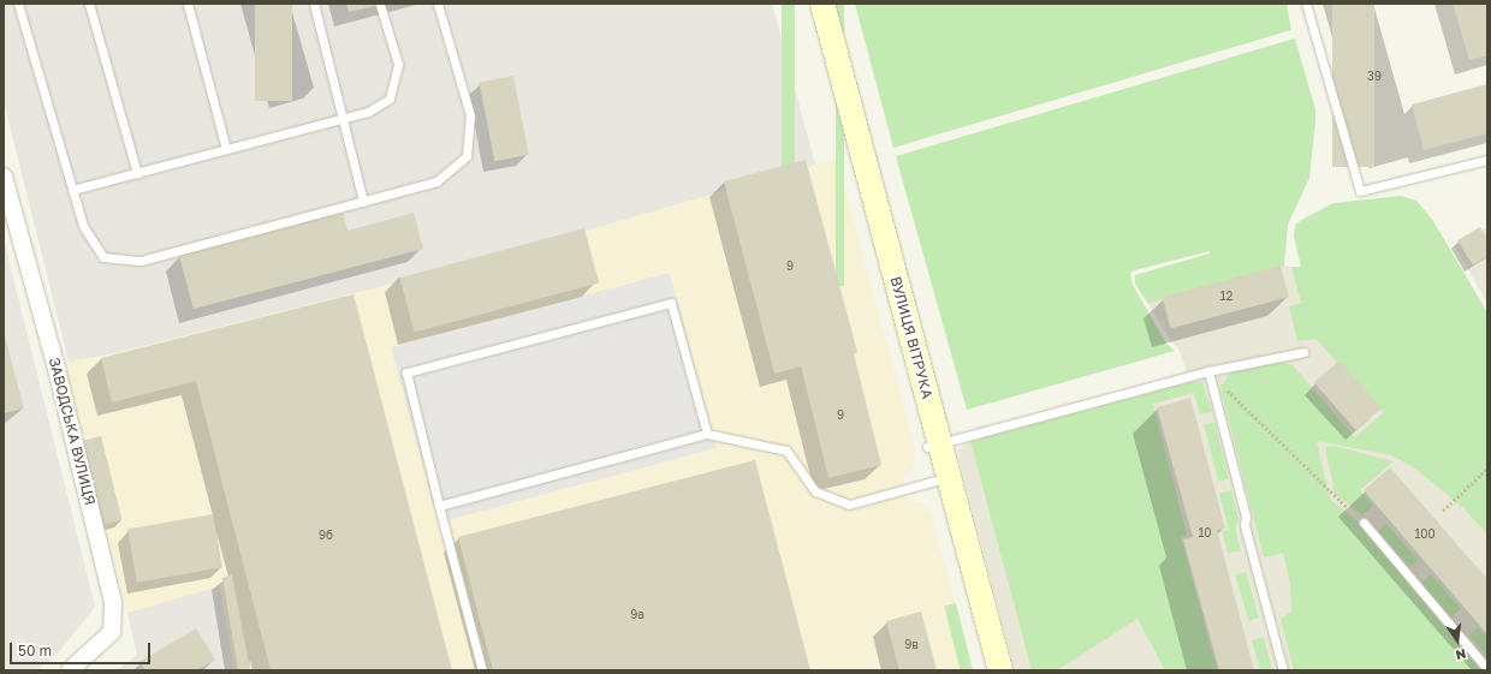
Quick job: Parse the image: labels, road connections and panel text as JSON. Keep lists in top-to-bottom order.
{
  "streets": {
    "main road": ["ВУЛИЦЯ ВІТРУКА"],
    "street": ["ЗАВОДСЬКА ВУЛИЦЯ"]
  },
  "house_numbers": [
    "39",
    "9",
    "12",
    "9",
    "10",
    "100",
    "9б",
    "9а",
    "9в"
  ],
  "scale_bar": "50 m",
  "north": "bottom"
}
